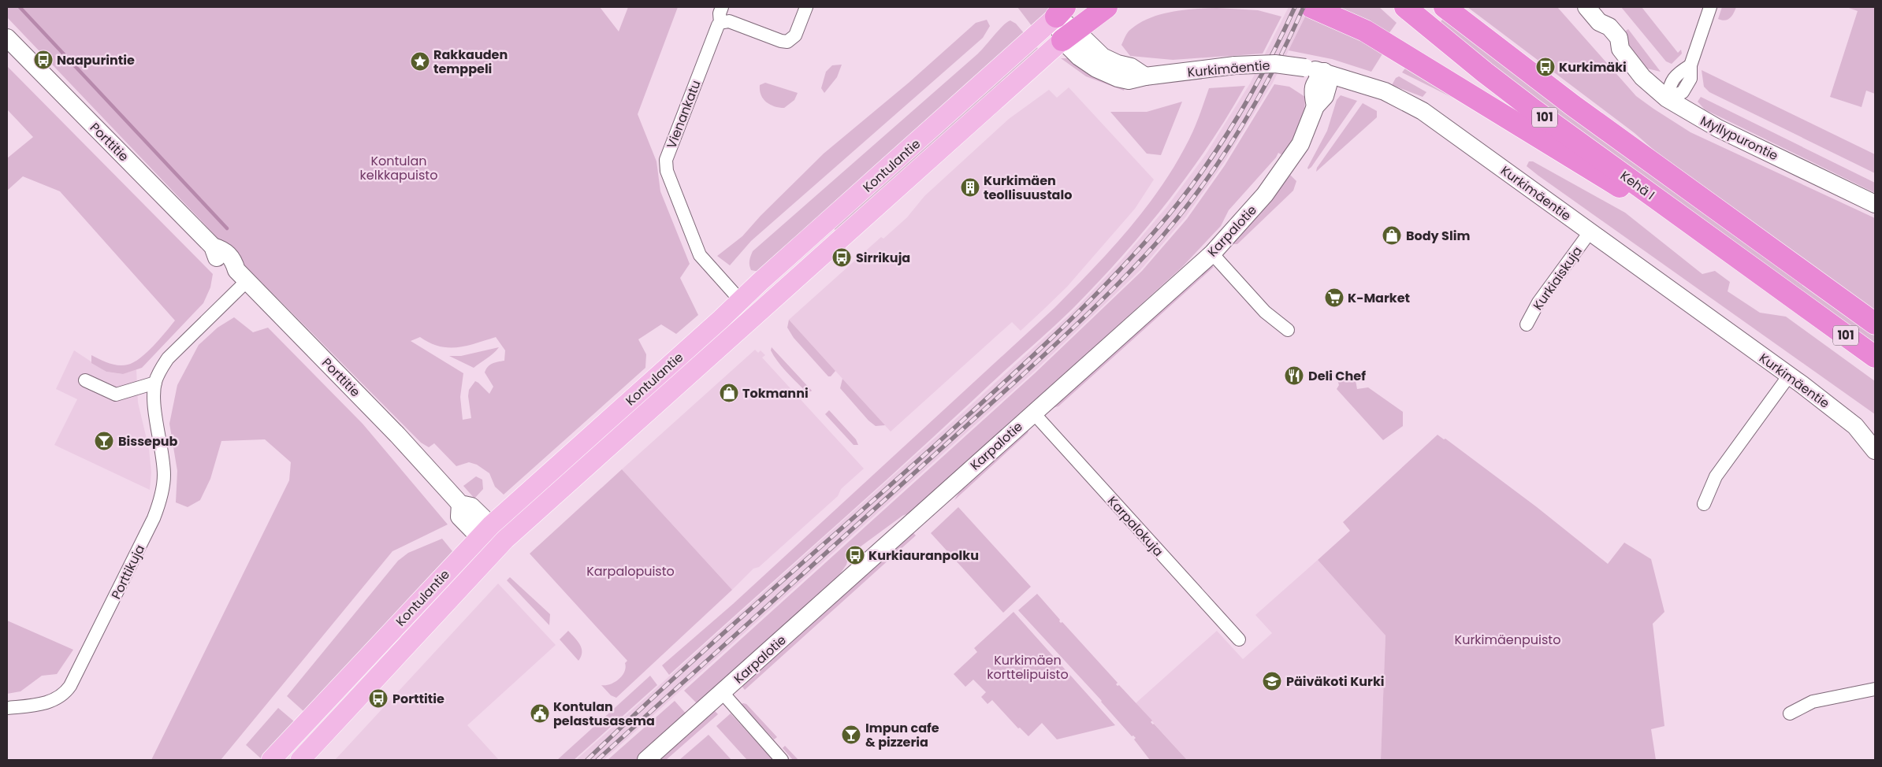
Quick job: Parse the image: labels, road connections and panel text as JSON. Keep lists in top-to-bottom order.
{
  "streets": {
    "highway": ["101", "Kehä I"],
    "main road": ["Kontulantie"],
    "street": [
      "Kurkimäentie",
      "Vienankatu",
      "Myllypurontie",
      "Porttitie",
      "Karpalotie",
      "Kurkiaiskuja",
      "Karpalokuja",
      "Porttikuja"
    ]
  },
  "crossings": [
    ["Kurkimäentie", "Kontulantie"],
    ["Kurkimäentie", "Karpalotie"],
    ["Kurkimäentie", "Kurkiaiskuja"],
    ["Vienankatu", "Kontulantie"],
    ["Porttitie", "Kontulantie"],
    ["Porttitie", "Porttikuja"],
    ["Karpalotie", "Karpalokuja"]
  ],
  "parks": [
    "Kontulan kelkkapuisto",
    "Karpalopuisto",
    "Kurkimäenpuisto",
    "Kurkimäen korttelipuisto"
  ],
  "places": {
    "bus stop": [
      "Naapurintie",
      "Kurkimäki",
      "Sirrikuja",
      "Kurkiauranpolku",
      "Porttitie"
    ],
    "place": ["Rakkauden temppeli"],
    "building": ["Kurkimäen teollisuustalo"],
    "shop": ["Body Slim", "Tokmanni"],
    "supermarket": ["K-Market"],
    "restaurant": ["Deli Chef"],
    "bar": ["Bissepub", "Impun cafe & pizzeria"],
    "school or university": ["Päiväkoti Kurki"],
    "public building": ["Kontulan pelastusasema"]
  }
}
